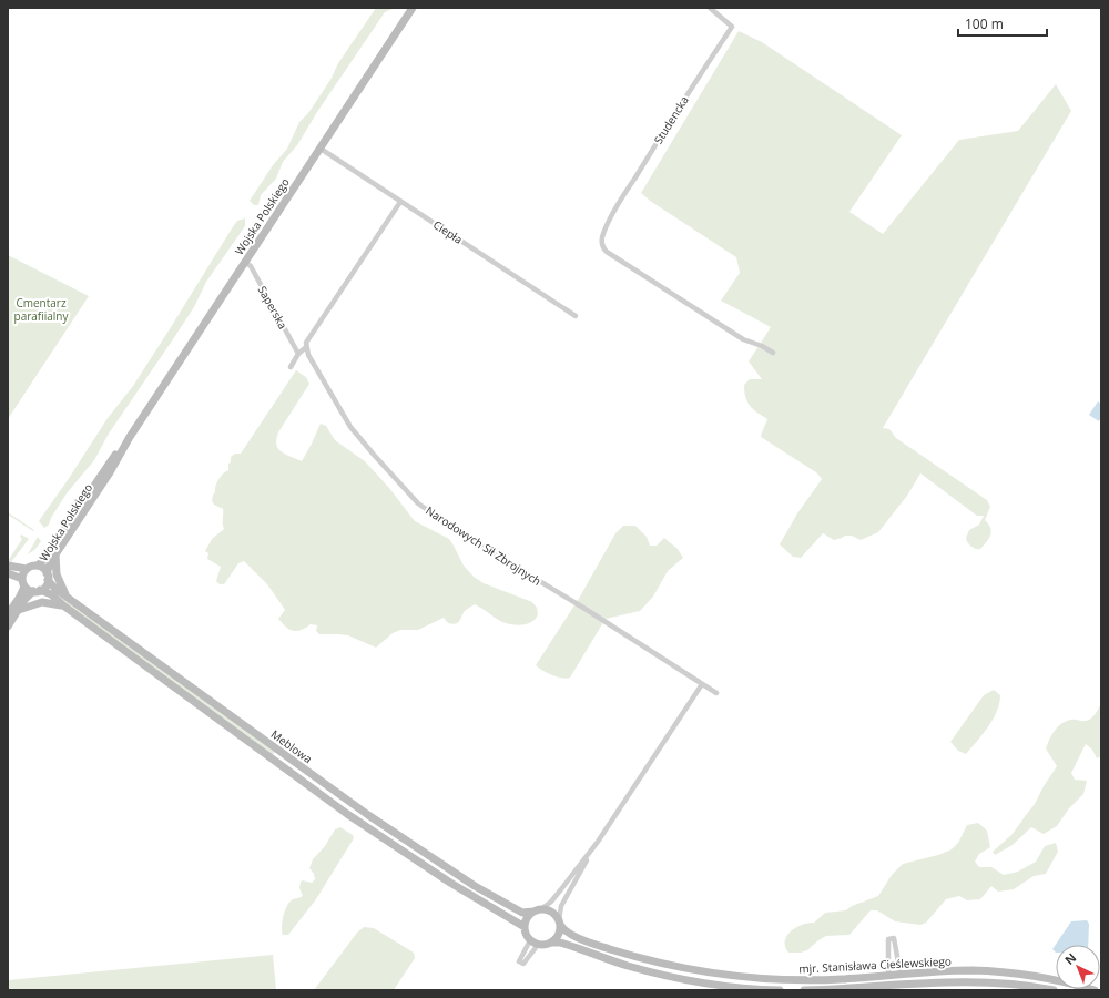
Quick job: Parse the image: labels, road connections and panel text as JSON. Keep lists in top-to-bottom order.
{
  "streets": {
    "main road": ["Wojska Polskiego", "Meblowa", "mjr. Stanisława Cieślewskiego"],
    "street": [
      "Studencka",
      "Ciepła",
      "Saperska",
      "Narodowych Sił Zbrojnych"
    ]
  },
  "crossings": [
    ["Wojska Polskiego", "Ciepła"],
    ["Wojska Polskiego", "Saperska"],
    ["Wojska Polskiego", "Meblowa"],
    ["Meblowa", "mjr. Stanisława Cieślewskiego"]
  ],
  "parks": ["Cmentarz parafiialny"],
  "scale_bar": "100 m",
  "north": "top left"
}
